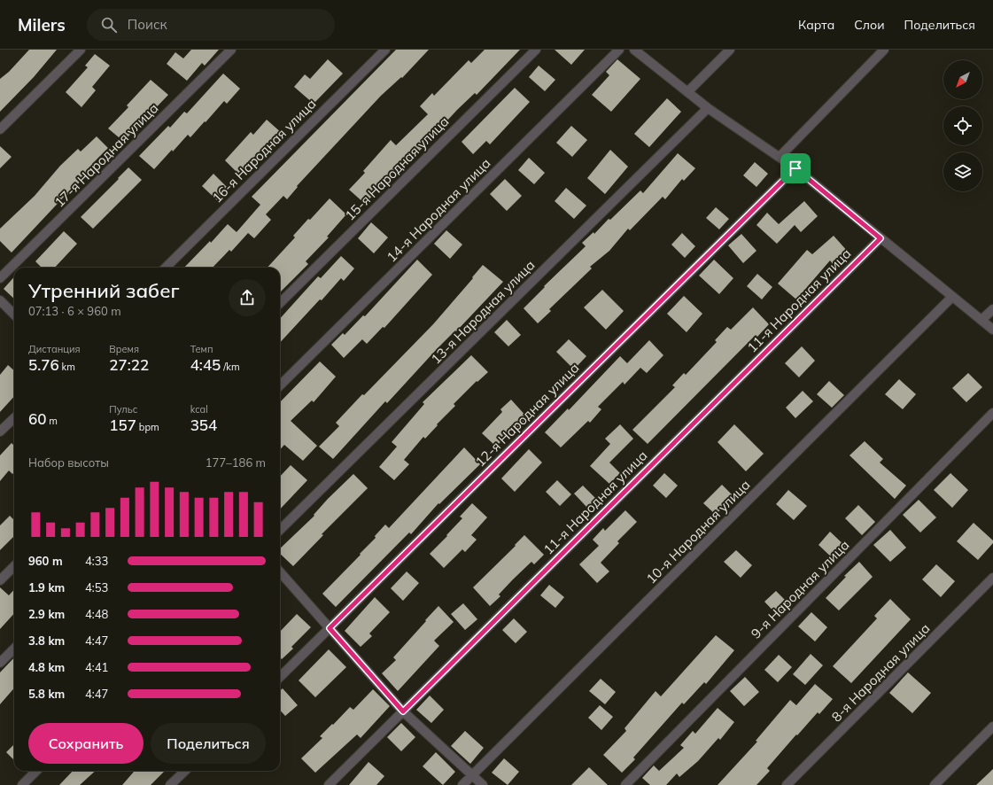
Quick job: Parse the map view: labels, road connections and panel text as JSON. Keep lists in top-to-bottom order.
{
  "streets": {
    "street": [
      "16-я Народная улица",
      "17-я Народная улица",
      "15-я Народная улица",
      "14-я Народная улица",
      "11-я Народная улица",
      "13-я Народная улица",
      "12-я Народная улица",
      "10-я Народная улица",
      "9-я Народная улица",
      "8-я Народная улица"
    ]
  },
  "north": "bottom left",
  "page": {
    "header": "Milers",
    "search": "Поиск",
    "nav": ["Карта", "Слои", "Поделиться"],
    "heading": ["Утренний забег", "07:13 · 6 × 960 m"],
    "stats": [
      ["Дистанция", "5.76 km"],
      ["Время", "27:22"],
      ["Темп", "4:45 /km"],
      ["60 m"],
      ["Пульс", "157 bpm"],
      ["kcal", "354"]
    ],
    "chart": ["Набор высоты", "177–186 m"],
    "list": [
      {
        "name": "960 m",
        "note": "4:33"
      },
      {
        "name": "1.9 km",
        "note": "4:53"
      },
      {
        "name": "2.9 km",
        "note": "4:48"
      },
      {
        "name": "3.8 km",
        "note": "4:47"
      },
      {
        "name": "4.8 km",
        "note": "4:41"
      },
      {
        "name": "5.8 km",
        "note": "4:47"
      }
    ],
    "buttons": ["Сохранить", "Поделиться"]
  }
}
